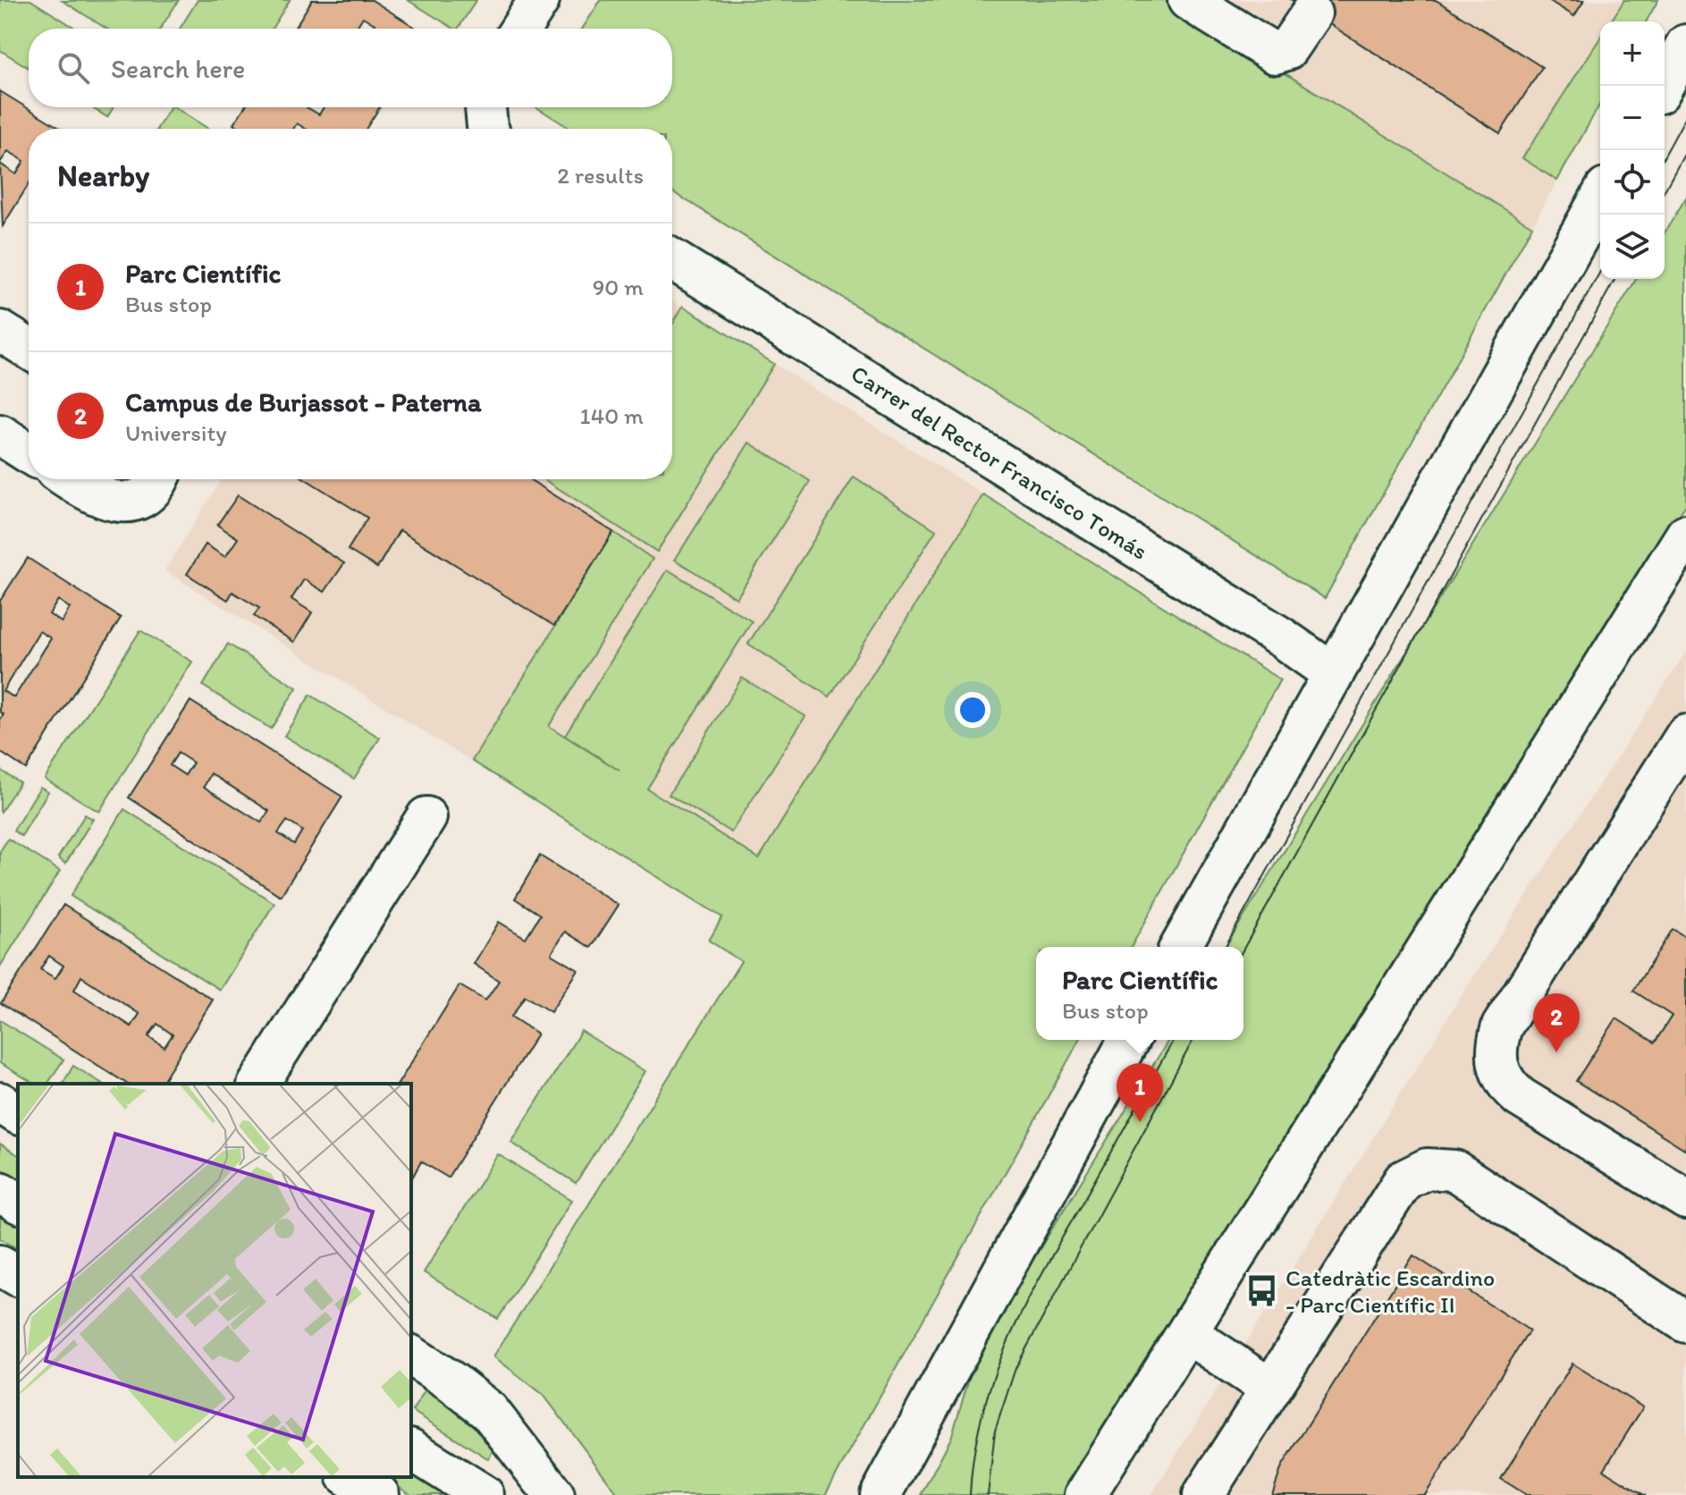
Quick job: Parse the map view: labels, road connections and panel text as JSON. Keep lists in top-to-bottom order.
{
  "streets": {
    "street": ["Carrer del Rector Francisco Tomás"]
  },
  "places": {
    "bus stop": ["Catedràtic Escardino - Parc Científic II"]
  },
  "page": {
    "map_buttons": ["+", "−"],
    "search": "Search here",
    "heading": ["Nearby", "2 results"],
    "list": [
      {
        "mark": "1",
        "name": "Parc Científic",
        "note": "Bus stop",
        "value": "90 m"
      },
      {
        "mark": "2",
        "name": "Campus de Burjassot - Paterna",
        "note": "University",
        "value": "140 m"
      }
    ],
    "popup": ["Parc Científic", "Bus stop"],
    "pins": ["2", "1"]
  }
}
